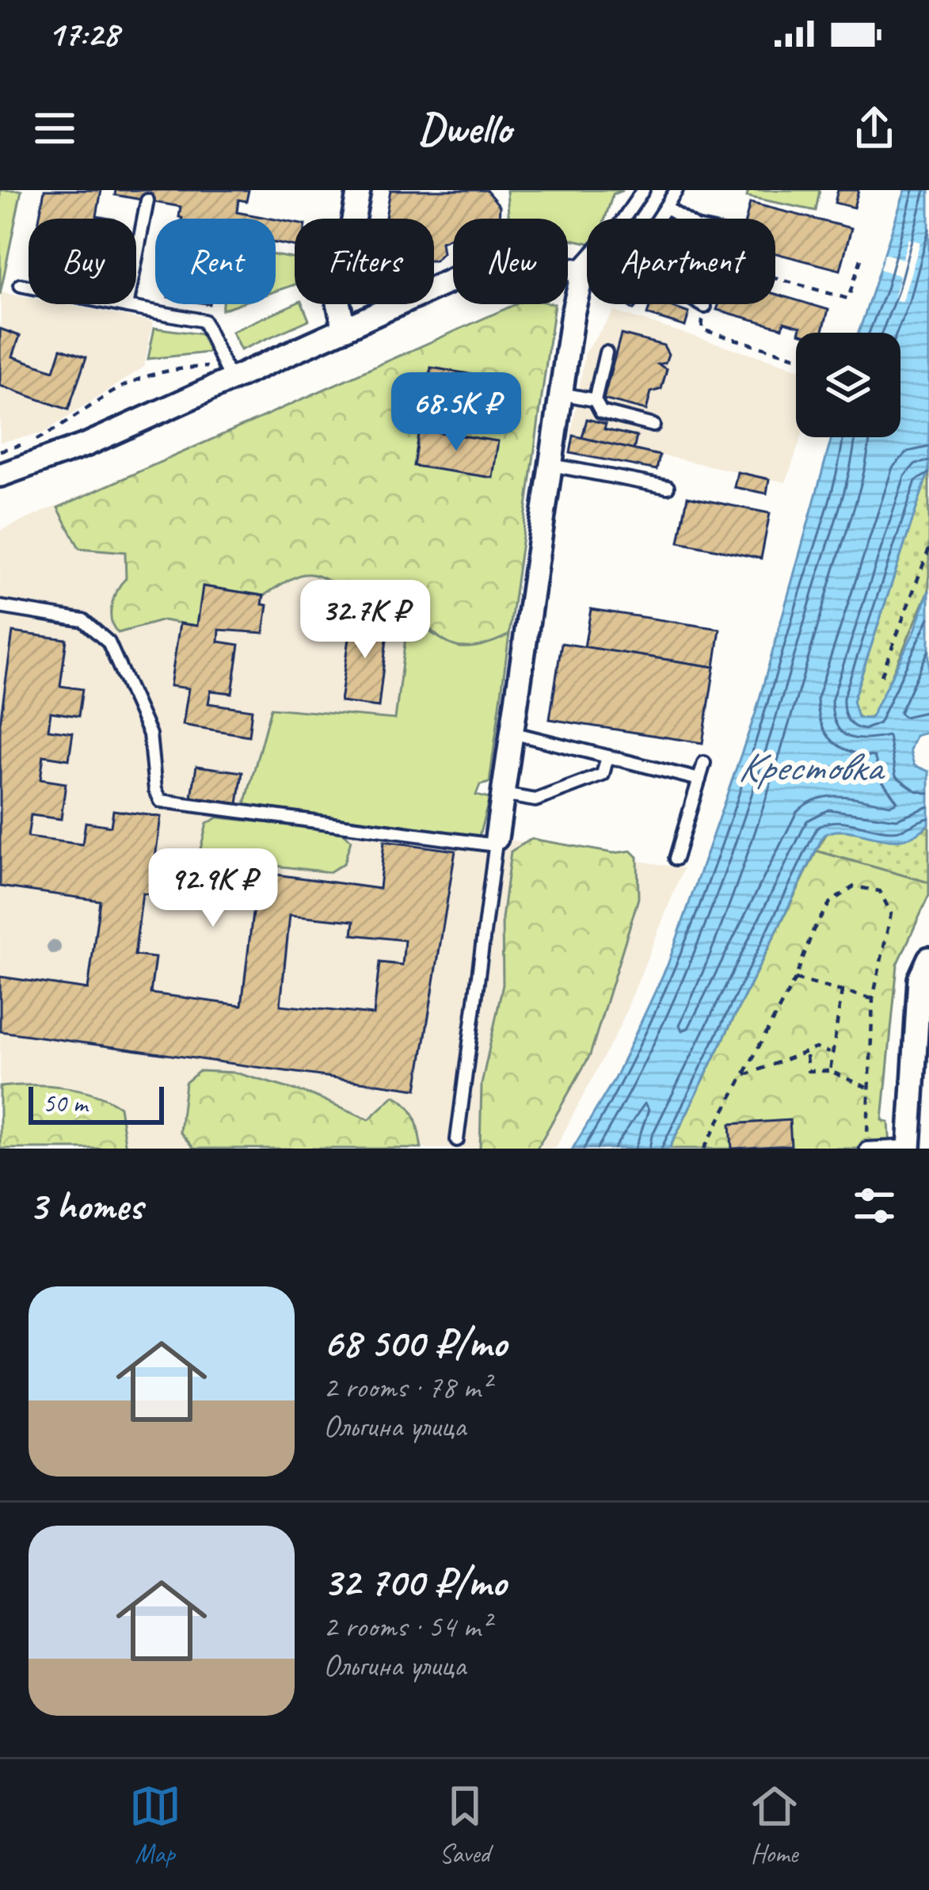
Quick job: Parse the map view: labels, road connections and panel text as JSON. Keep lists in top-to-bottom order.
{
  "water": ["Крестовка"],
  "scale_bar": "50 m",
  "page": {
    "status": "17:28",
    "header": "Dwello",
    "chip": [
      "Buy",
      "Rent",
      "Filters",
      "New",
      "Apartment"
    ],
    "price": ["68.5K ₽", "32.7K ₽", "92.9K ₽"],
    "scale": "50 m",
    "heading": "3 homes",
    "list": [
      {
        "name": "68 500 ₽/mo",
        "note": "2 rooms · 78 m² · Ольгина улица"
      },
      {
        "name": "32 700 ₽/mo",
        "note": "2 rooms · 54 m² · Ольгина улица"
      }
    ],
    "tabs": ["Map", "Saved", "Home"]
  }
}
